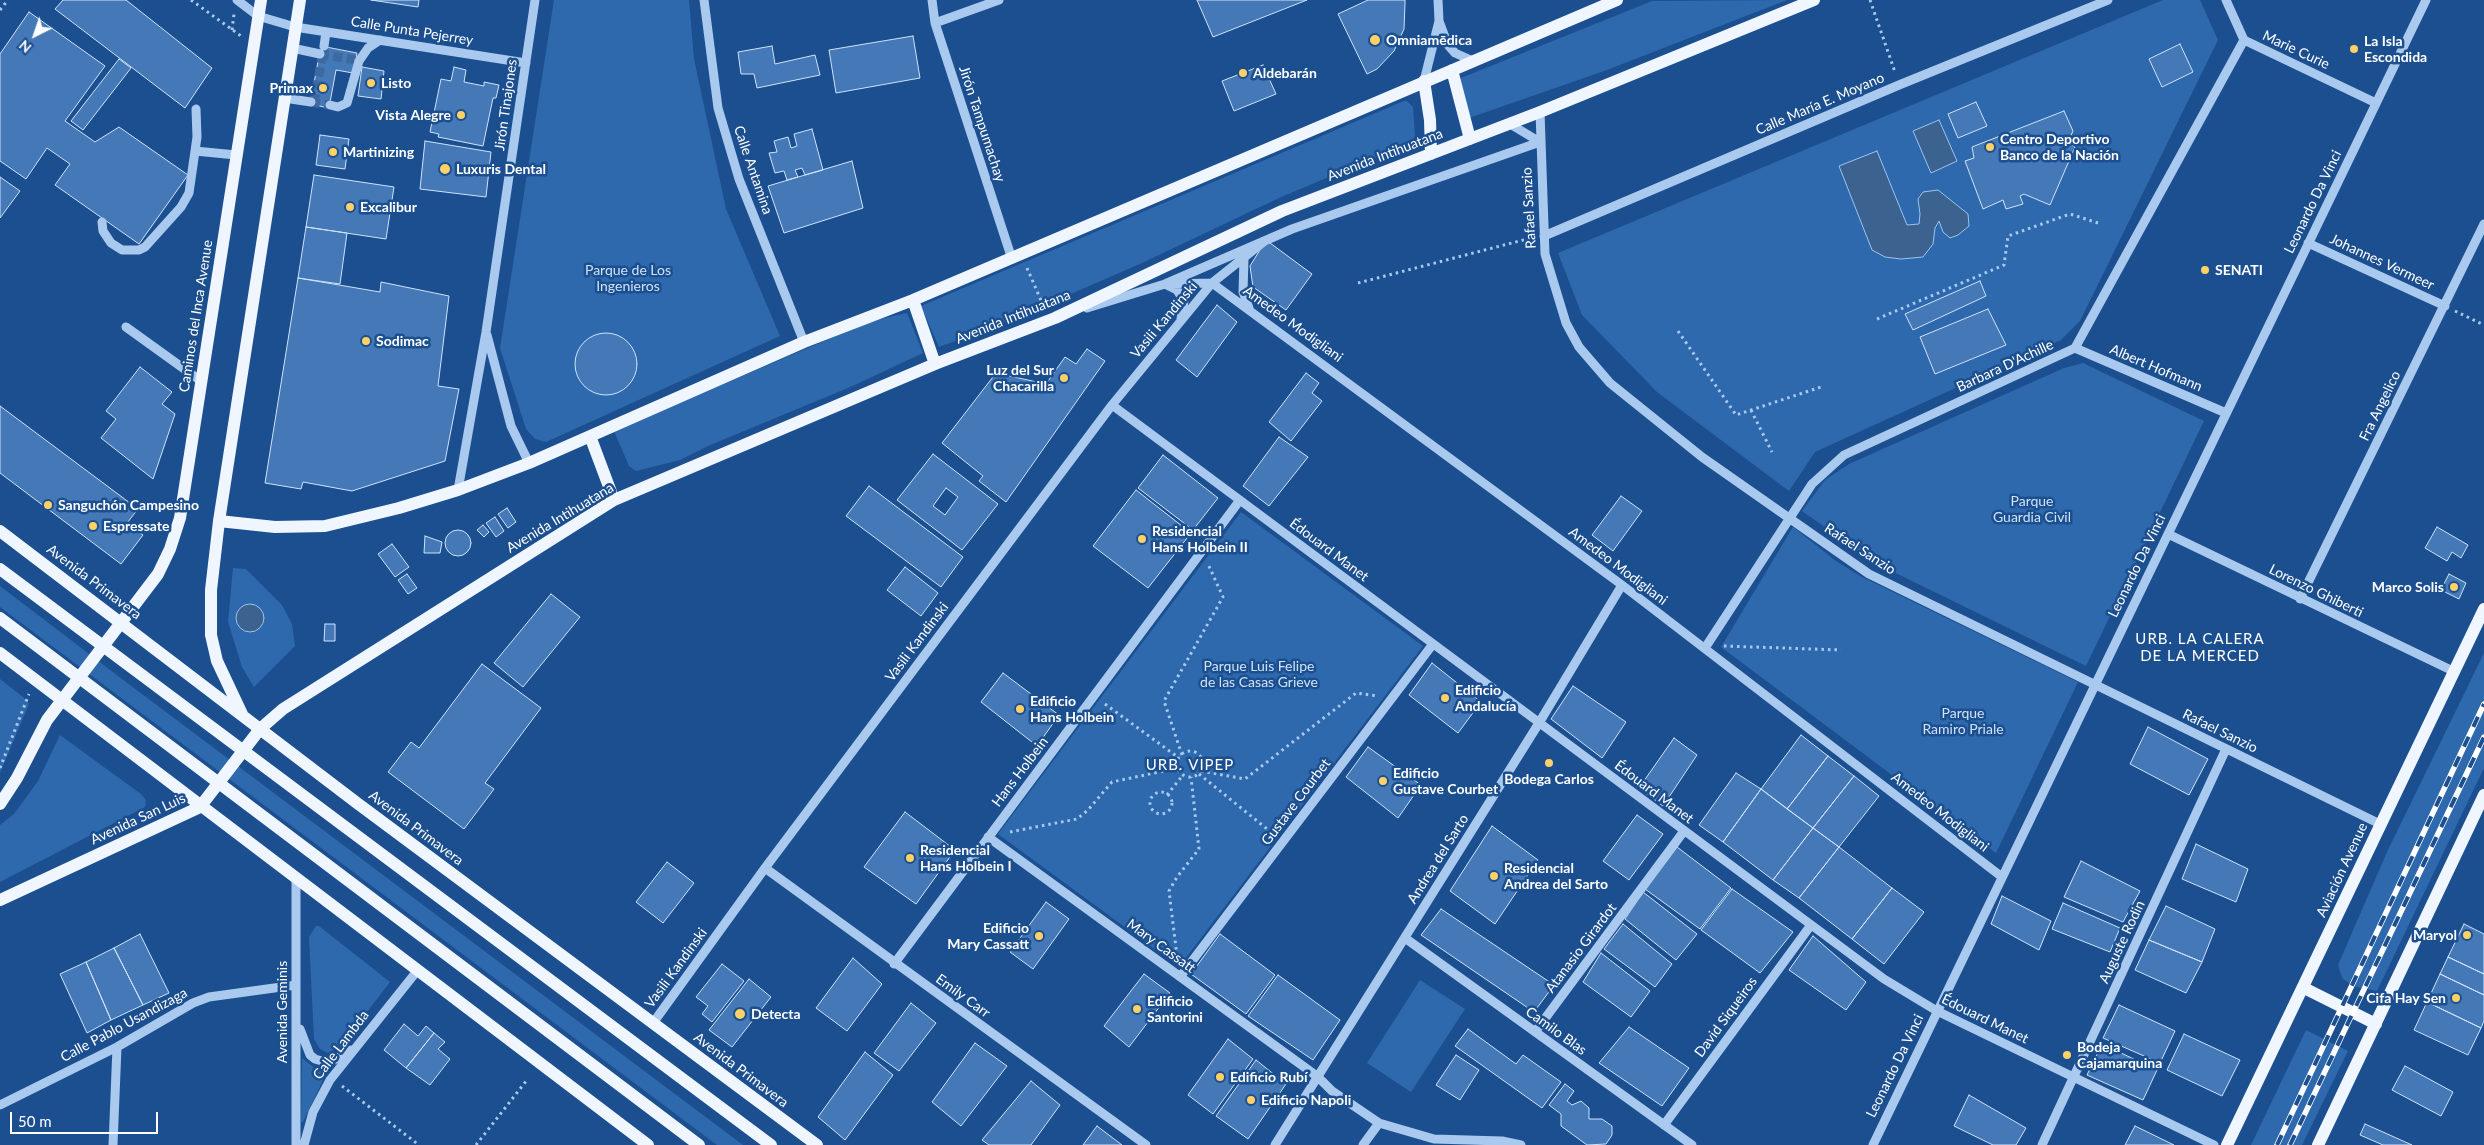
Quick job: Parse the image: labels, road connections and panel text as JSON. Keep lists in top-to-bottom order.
{
  "streets": {
    "main road": [
      "Avenida Intihuatana",
      "Caminos del Inca Avenue",
      "Avenida Primavera",
      "Avenida San Luis",
      "Aviación Avenue"
    ],
    "street": [
      "Calle Punta Pejerrey",
      "Marie Curie",
      "Calle María E. Moyano",
      "Jirón Tinajones",
      "Jirón Tampumachay",
      "Calle Antamina",
      "Leonardo Da Vinci",
      "Rafael Sanzio",
      "Johannes Vermeer",
      "Vasili Kandinski",
      "Amedeo Modigliani",
      "Barbara D'Achille",
      "Albert Hofmann",
      "Fra Angelico",
      "Édouard Manet",
      "Lorenzo Ghiberti",
      "Hans Holbein",
      "Gustave Courbet",
      "Andrea del Sarto",
      "Auguste Rodin",
      "Mary Cassatt",
      "Atanasio Girardot",
      "Emily Carr",
      "Avenida Geminis",
      "David Siqueiros",
      "Calle Pablo Usandizaga",
      "Camilo Blas",
      "Calle Lambda"
    ]
  },
  "crossings": [
    ["Calle Punta Pejerrey", "Jirón Tinajones"],
    ["Calle Punta Pejerrey", "Caminos del Inca Avenue"],
    ["Marie Curie", "Leonardo Da Vinci"],
    ["Marie Curie", "Barbara D'Achille"],
    ["Calle María E. Moyano", "Rafael Sanzio"],
    ["Avenida Intihuatana", "Rafael Sanzio"],
    ["Avenida Intihuatana", "Avenida Primavera"],
    ["Avenida Intihuatana", "Avenida San Luis"],
    ["Leonardo Da Vinci", "Rafael Sanzio"],
    ["Leonardo Da Vinci", "Johannes Vermeer"],
    ["Leonardo Da Vinci", "Amedeo Modigliani"],
    ["Leonardo Da Vinci", "Albert Hofmann"],
    ["Leonardo Da Vinci", "Édouard Manet"],
    ["Leonardo Da Vinci", "Lorenzo Ghiberti"],
    ["Rafael Sanzio", "Barbara D'Achille"],
    ["Rafael Sanzio", "Aviación Avenue"],
    ["Rafael Sanzio", "Auguste Rodin"],
    ["Johannes Vermeer", "Fra Angelico"],
    ["Caminos del Inca Avenue", "Avenida Primavera"],
    ["Vasili Kandinski", "Amedeo Modigliani"],
    ["Vasili Kandinski", "Édouard Manet"],
    ["Vasili Kandinski", "Avenida Primavera"],
    ["Vasili Kandinski", "Emily Carr"],
    ["Amedeo Modigliani", "Barbara D'Achille"],
    ["Amedeo Modigliani", "Andrea del Sarto"],
    ["Barbara D'Achille", "Albert Hofmann"],
    ["Fra Angelico", "Lorenzo Ghiberti"],
    ["Édouard Manet", "Hans Holbein"],
    ["Édouard Manet", "Gustave Courbet"],
    ["Édouard Manet", "Andrea del Sarto"],
    ["Édouard Manet", "Auguste Rodin"],
    ["Édouard Manet", "Atanasio Girardot"],
    ["Édouard Manet", "David Siqueiros"],
    ["Avenida Primavera", "Avenida San Luis"],
    ["Lorenzo Ghiberti", "Aviación Avenue"],
    ["Hans Holbein", "Mary Cassatt"],
    ["Hans Holbein", "Emily Carr"],
    ["Gustave Courbet", "Mary Cassatt"],
    ["Andrea del Sarto", "Mary Cassatt"],
    ["Andrea del Sarto", "Camilo Blas"],
    ["Atanasio Girardot", "Camilo Blas"],
    ["Avenida Geminis", "Calle Pablo Usandizaga"],
    ["David Siqueiros", "Camilo Blas"]
  ],
  "districts": ["URB. LA CALERA DE LA MERCED", "URB. VIPEP"],
  "parks": [
    "Parque de Los Ingenieros",
    "Parque Guardia Civil",
    "Parque Luis Felipe de las Casas Grieve",
    "Parque Ramiro Priale"
  ],
  "places": [
    "Omniamēdica",
    "La Isla Escondida",
    "Aldebarán",
    "Listo",
    "Primax",
    "Vista Alegre",
    "Centro Deportivo Banco de la Nación",
    "Martinizing",
    "Luxuris Dental",
    "Excalibur",
    "SENATI",
    "Sodimac",
    "Luz del Sur Chacarilla",
    "Sanguchón Campesino",
    "Espressate",
    "Residencial Hans Holbein II",
    "Marco Solis",
    "Edificio Andalucía",
    "Edificio Hans Holbein",
    "Bodega Carlos",
    "Edificio Gustave Courbet",
    "Residencial Hans Holbein I",
    "Residencial Andrea del Sarto",
    "Maryol",
    "Edificio Mary Cassatt",
    "Cifa Hay Sen",
    "Edificio Santorini",
    "Detecta",
    "Bodeja Cajamarquina",
    "Edificio Rubí",
    "Edificio Napoli"
  ],
  "scale_bar": "50 m",
  "north": "bottom left"
}
